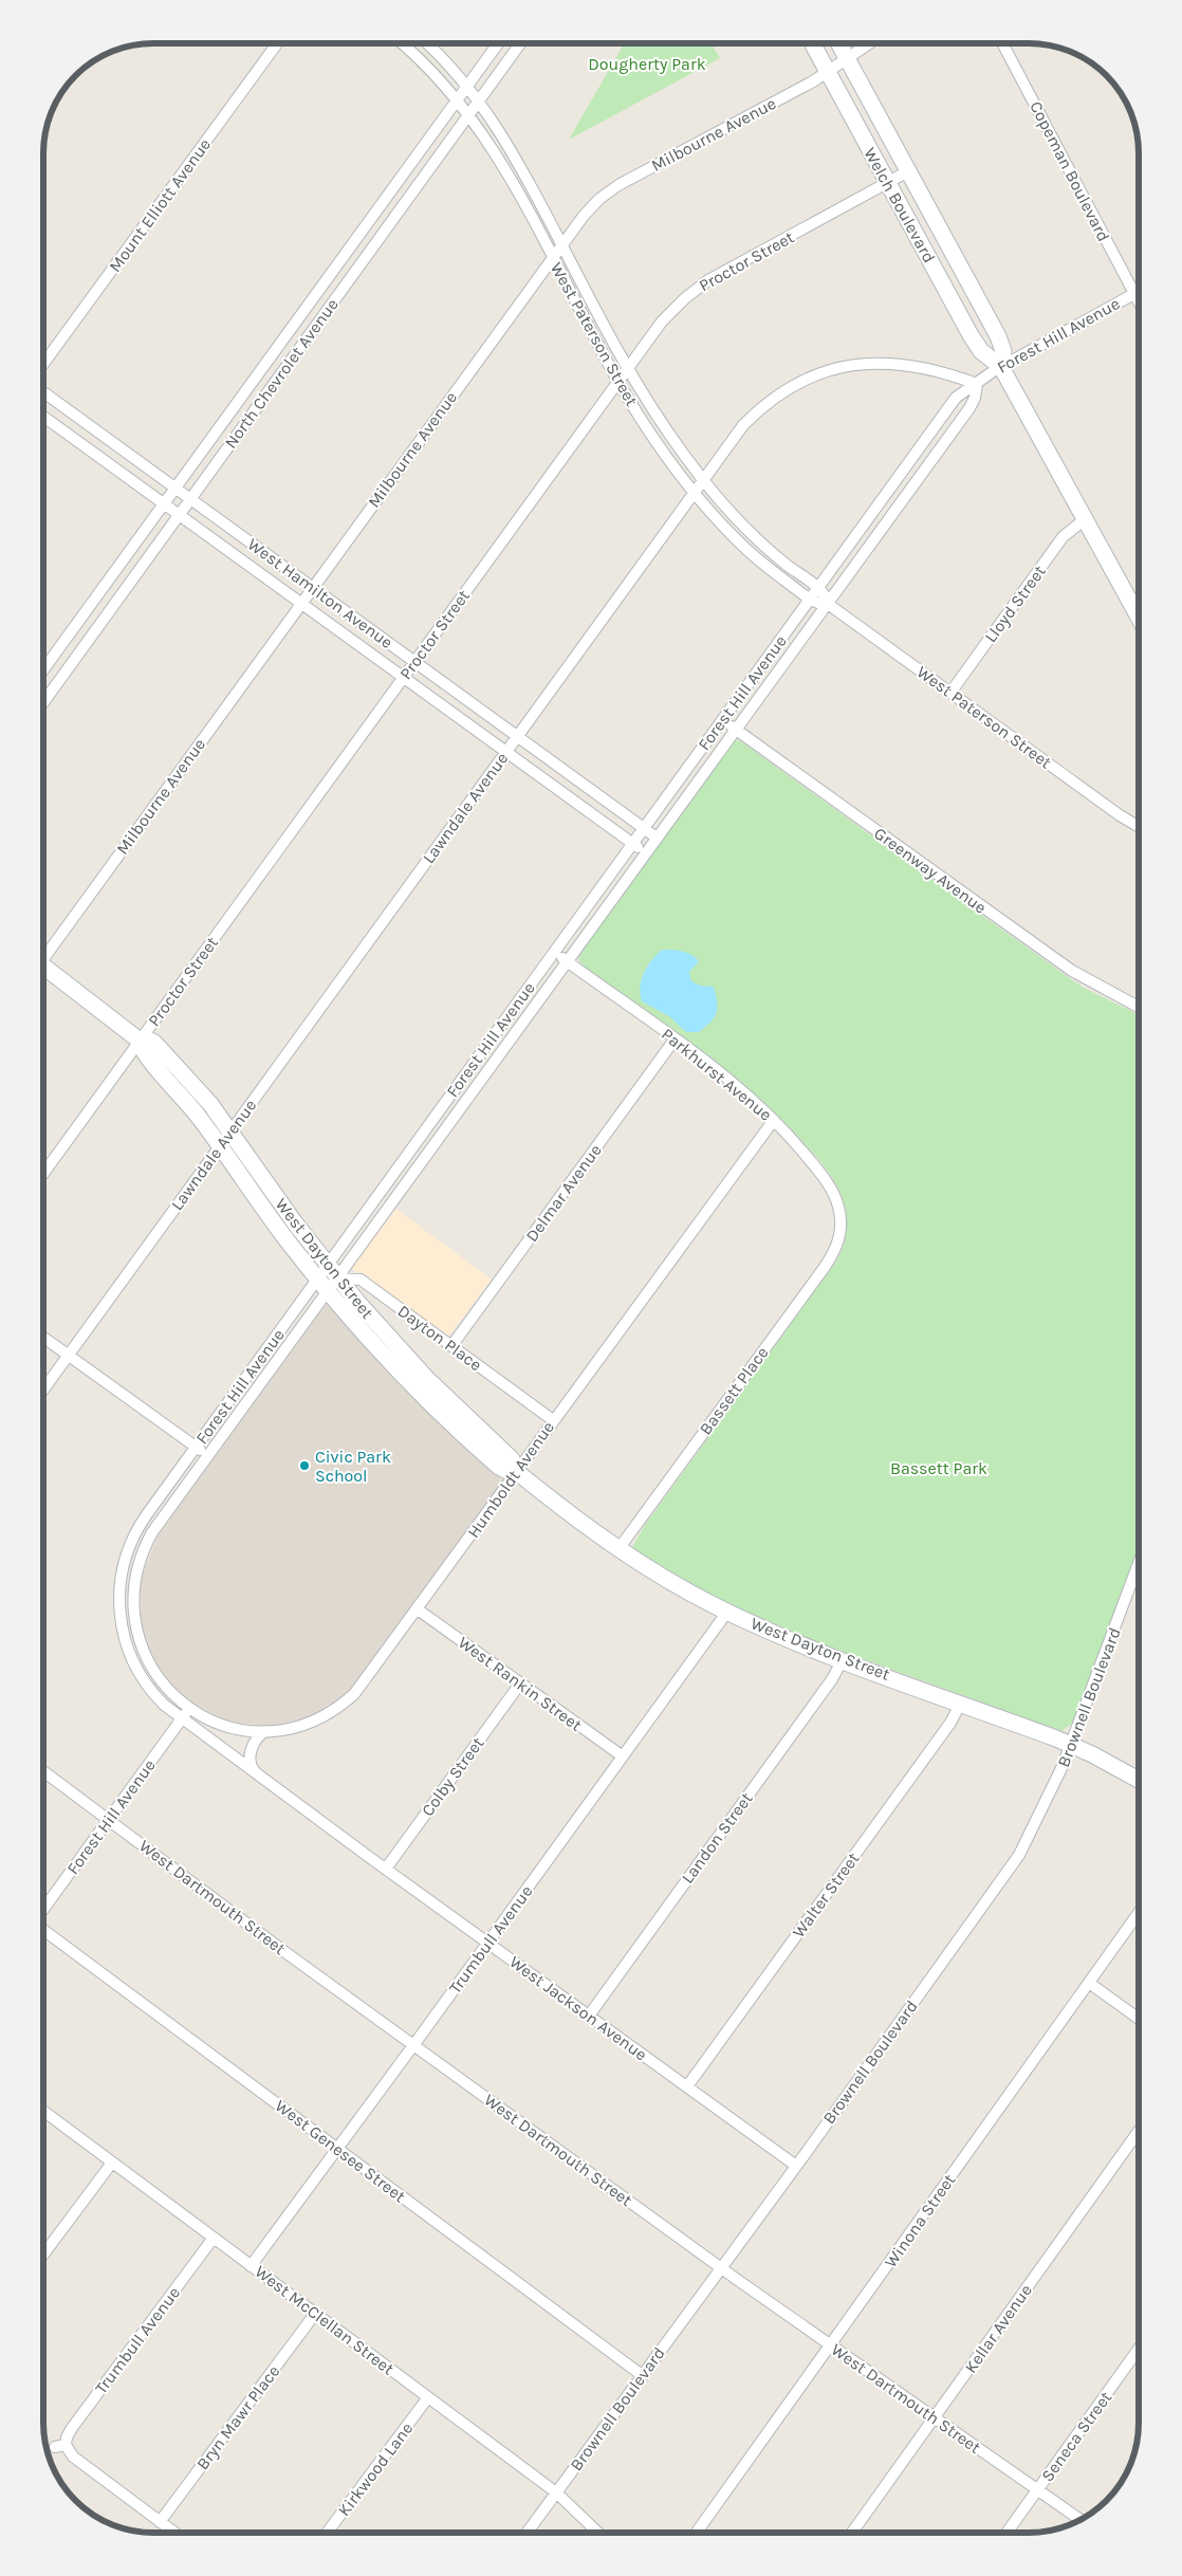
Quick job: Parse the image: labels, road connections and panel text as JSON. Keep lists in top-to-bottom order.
{
  "streets": {
    "street": [
      "Milbourne Avenue",
      "Copeman Boulevard",
      "Mount Elliott Avenue",
      "Welch Boulevard",
      "Proctor Street",
      "West Paterson Street",
      "Forest Hill Avenue",
      "North Chevrolet Avenue",
      "West Hamilton Avenue",
      "Lloyd Street",
      "Lawndale Avenue",
      "Greenway Avenue",
      "Parkhurst Avenue",
      "Delmar Avenue",
      "West Dayton Street",
      "Dayton Place",
      "Bassett Place",
      "Humboldt Avenue",
      "West Rankin Street",
      "Brownell Boulevard",
      "Colby Street",
      "Landon Street",
      "Walter Street",
      "West Dartmouth Street",
      "Trumbull Avenue",
      "West Jackson Avenue",
      "West Genesee Street",
      "Winona Street",
      "West McClellan Street",
      "Kellar Avenue",
      "Bryn Mawr Place",
      "Seneca Street",
      "Kirkwood Lane"
    ]
  },
  "crossings": [
    ["Milbourne Avenue", "Welch Boulevard"],
    ["Milbourne Avenue", "West Paterson Street"],
    ["Milbourne Avenue", "West Hamilton Avenue"],
    ["Copeman Boulevard", "Forest Hill Avenue"],
    ["Welch Boulevard", "Proctor Street"],
    ["Welch Boulevard", "Forest Hill Avenue"],
    ["Welch Boulevard", "Lloyd Street"],
    ["Proctor Street", "West Paterson Street"],
    ["Proctor Street", "West Hamilton Avenue"],
    ["Proctor Street", "West Dayton Street"],
    ["West Paterson Street", "Forest Hill Avenue"],
    ["West Paterson Street", "North Chevrolet Avenue"],
    ["West Paterson Street", "Lloyd Street"],
    ["West Paterson Street", "Lawndale Avenue"],
    ["Forest Hill Avenue", "West Hamilton Avenue"],
    ["Forest Hill Avenue", "Lawndale Avenue"],
    ["Forest Hill Avenue", "Greenway Avenue"],
    ["Forest Hill Avenue", "Parkhurst Avenue"],
    ["Forest Hill Avenue", "West Dayton Street"],
    ["Forest Hill Avenue", "Dayton Place"],
    ["Forest Hill Avenue", "Humboldt Avenue"],
    ["Forest Hill Avenue", "West Dartmouth Street"],
    ["Forest Hill Avenue", "West Jackson Avenue"],
    ["North Chevrolet Avenue", "West Hamilton Avenue"],
    ["West Hamilton Avenue", "Lawndale Avenue"],
    ["Lawndale Avenue", "West Dayton Street"],
    ["Parkhurst Avenue", "Delmar Avenue"],
    ["Parkhurst Avenue", "Bassett Place"],
    ["Parkhurst Avenue", "Humboldt Avenue"],
    ["Delmar Avenue", "Dayton Place"],
    ["West Dayton Street", "Dayton Place"],
    ["West Dayton Street", "Bassett Place"],
    ["West Dayton Street", "Humboldt Avenue"],
    ["West Dayton Street", "Brownell Boulevard"],
    ["West Dayton Street", "Landon Street"],
    ["West Dayton Street", "Walter Street"],
    ["West Dayton Street", "Trumbull Avenue"],
    ["Dayton Place", "Humboldt Avenue"],
    ["Humboldt Avenue", "West Rankin Street"],
    ["West Rankin Street", "Colby Street"],
    ["West Rankin Street", "Trumbull Avenue"],
    ["Brownell Boulevard", "West Dartmouth Street"],
    ["Brownell Boulevard", "West Jackson Avenue"],
    ["Brownell Boulevard", "West Genesee Street"],
    ["Brownell Boulevard", "West McClellan Street"],
    ["Colby Street", "West Jackson Avenue"],
    ["Landon Street", "West Jackson Avenue"],
    ["Walter Street", "West Jackson Avenue"],
    ["West Dartmouth Street", "Trumbull Avenue"],
    ["West Dartmouth Street", "Winona Street"],
    ["West Dartmouth Street", "Kellar Avenue"],
    ["West Dartmouth Street", "Seneca Street"],
    ["Trumbull Avenue", "West Jackson Avenue"],
    ["Trumbull Avenue", "West Genesee Street"],
    ["Trumbull Avenue", "West McClellan Street"],
    ["Trumbull Avenue", "Bryn Mawr Place"],
    ["West McClellan Street", "Bryn Mawr Place"],
    ["West McClellan Street", "Kirkwood Lane"]
  ],
  "parks": ["Dougherty Park", "Bassett Park"],
  "places": ["Civic Park School"]
}
